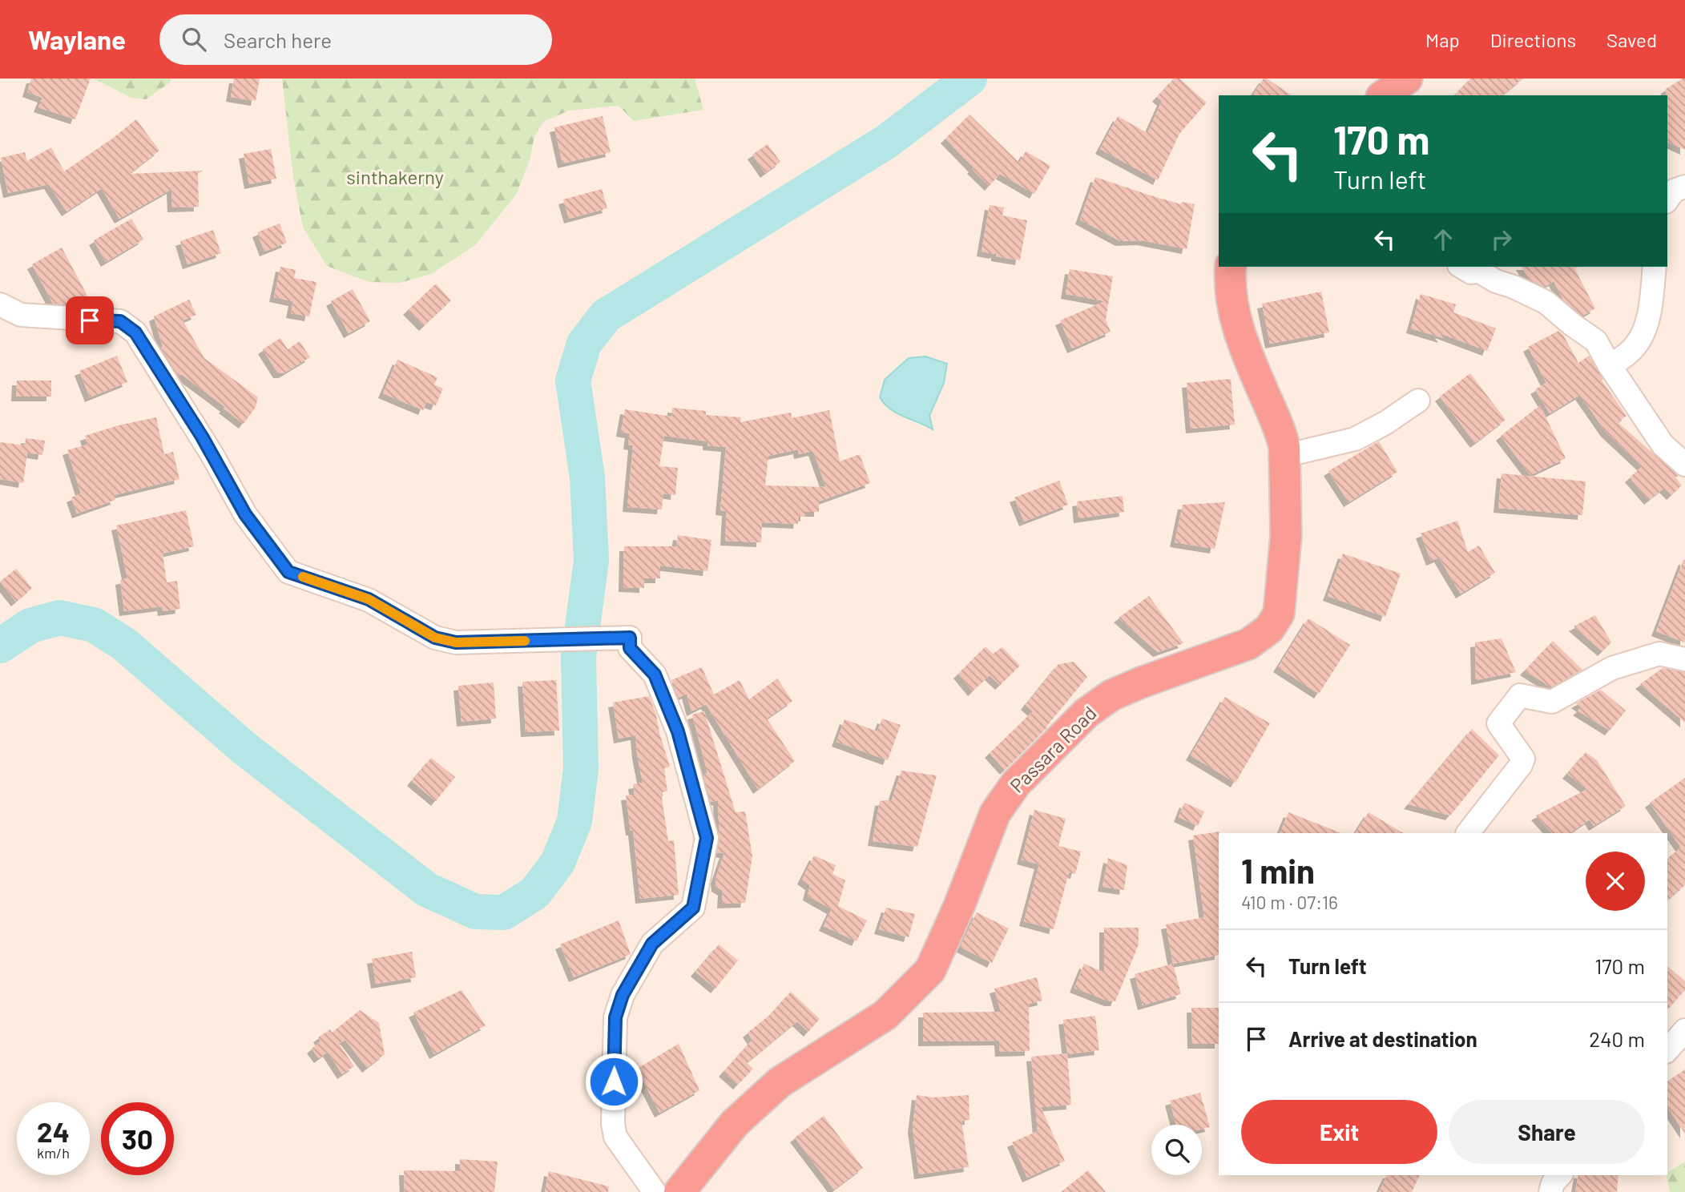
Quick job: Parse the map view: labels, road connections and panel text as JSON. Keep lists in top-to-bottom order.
{
  "streets": {
    "highway": ["Passara Road"]
  },
  "parks": ["sinthakerny"],
  "page": {
    "header": "Waylane",
    "search": "Search here",
    "nav": ["Map", "Directions", "Saved"],
    "turn": ["170 m", "Turn left"],
    "heading": ["1 min", "410 m · 07:16"],
    "list": [
      {
        "name": "Turn left",
        "value": "170 m"
      },
      {
        "name": "Arrive at destination",
        "value": "240 m"
      }
    ],
    "buttons": ["Exit", "Share"],
    "speed": "24 km/h",
    "limit": "30"
  }
}
